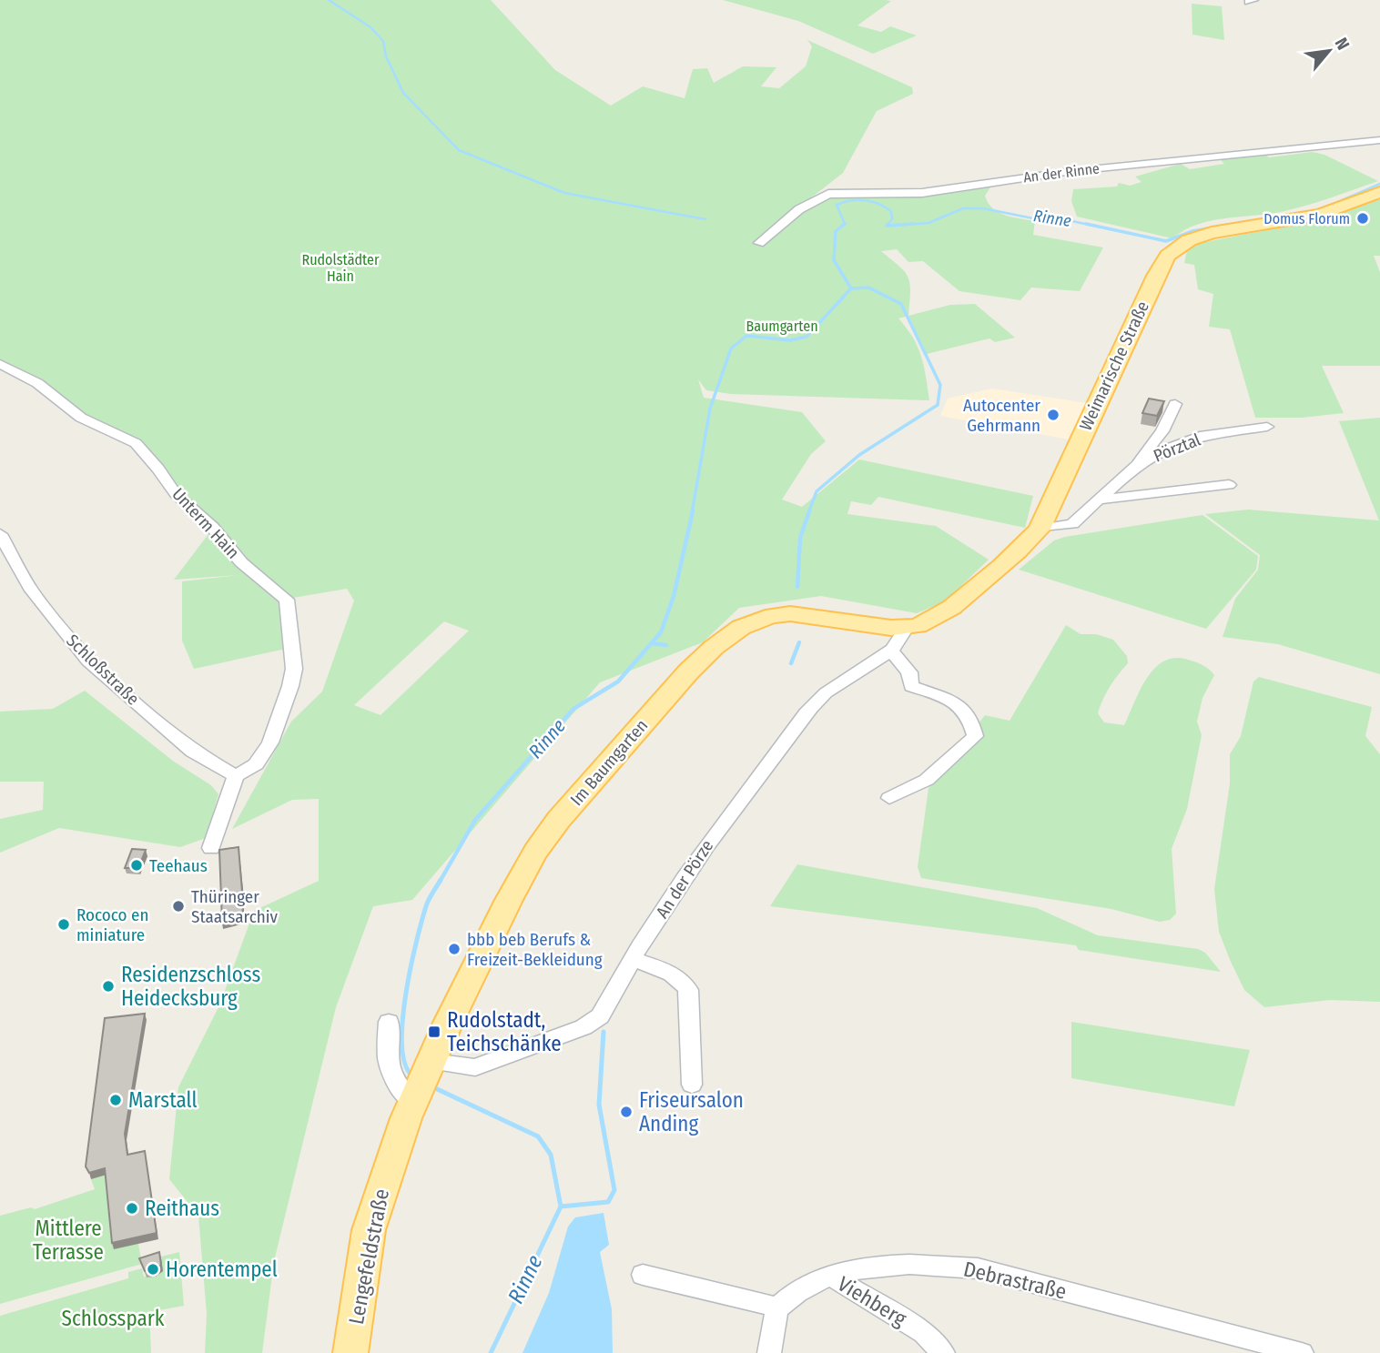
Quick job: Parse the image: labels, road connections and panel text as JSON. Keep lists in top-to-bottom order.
{
  "streets": {
    "main road": ["Weimarische Straße", "Im Baumgarten", "Lengefeldstraße"],
    "street": [
      "An der Rinne",
      "Pörztal",
      "Unterm Hain",
      "Schloßstraße",
      "An der Pörze",
      "Debrastraße",
      "Viehberg"
    ]
  },
  "crossings": [
    ["Weimarische Straße", "Pörztal"],
    ["Weimarische Straße", "Im Baumgarten"],
    ["Weimarische Straße", "An der Pörze"],
    ["Unterm Hain", "Schloßstraße"],
    ["Im Baumgarten", "An der Pörze"],
    ["Im Baumgarten", "Lengefeldstraße"],
    ["An der Pörze", "Lengefeldstraße"],
    ["Debrastraße", "Viehberg"]
  ],
  "water": ["Rinne"],
  "parks": [
    "Rudolstädter Hain",
    "Baumgarten",
    "Mittlere Terrasse",
    "Schlosspark"
  ],
  "places": {
    "other": [
      "Domus Florum",
      "Autocenter Gehrmann",
      "Teehaus",
      "Thüringer Staatsarchiv",
      "Rococo en miniature",
      "bbb beb Berufs & Freizeit-Bekleidung",
      "Residenzschloss Heidecksburg",
      "Marstall",
      "Friseursalon Anding",
      "Reithaus",
      "Horentempel"
    ],
    "transit": ["Rudolstadt, Teichschänke"]
  },
  "north": "top right"
}
